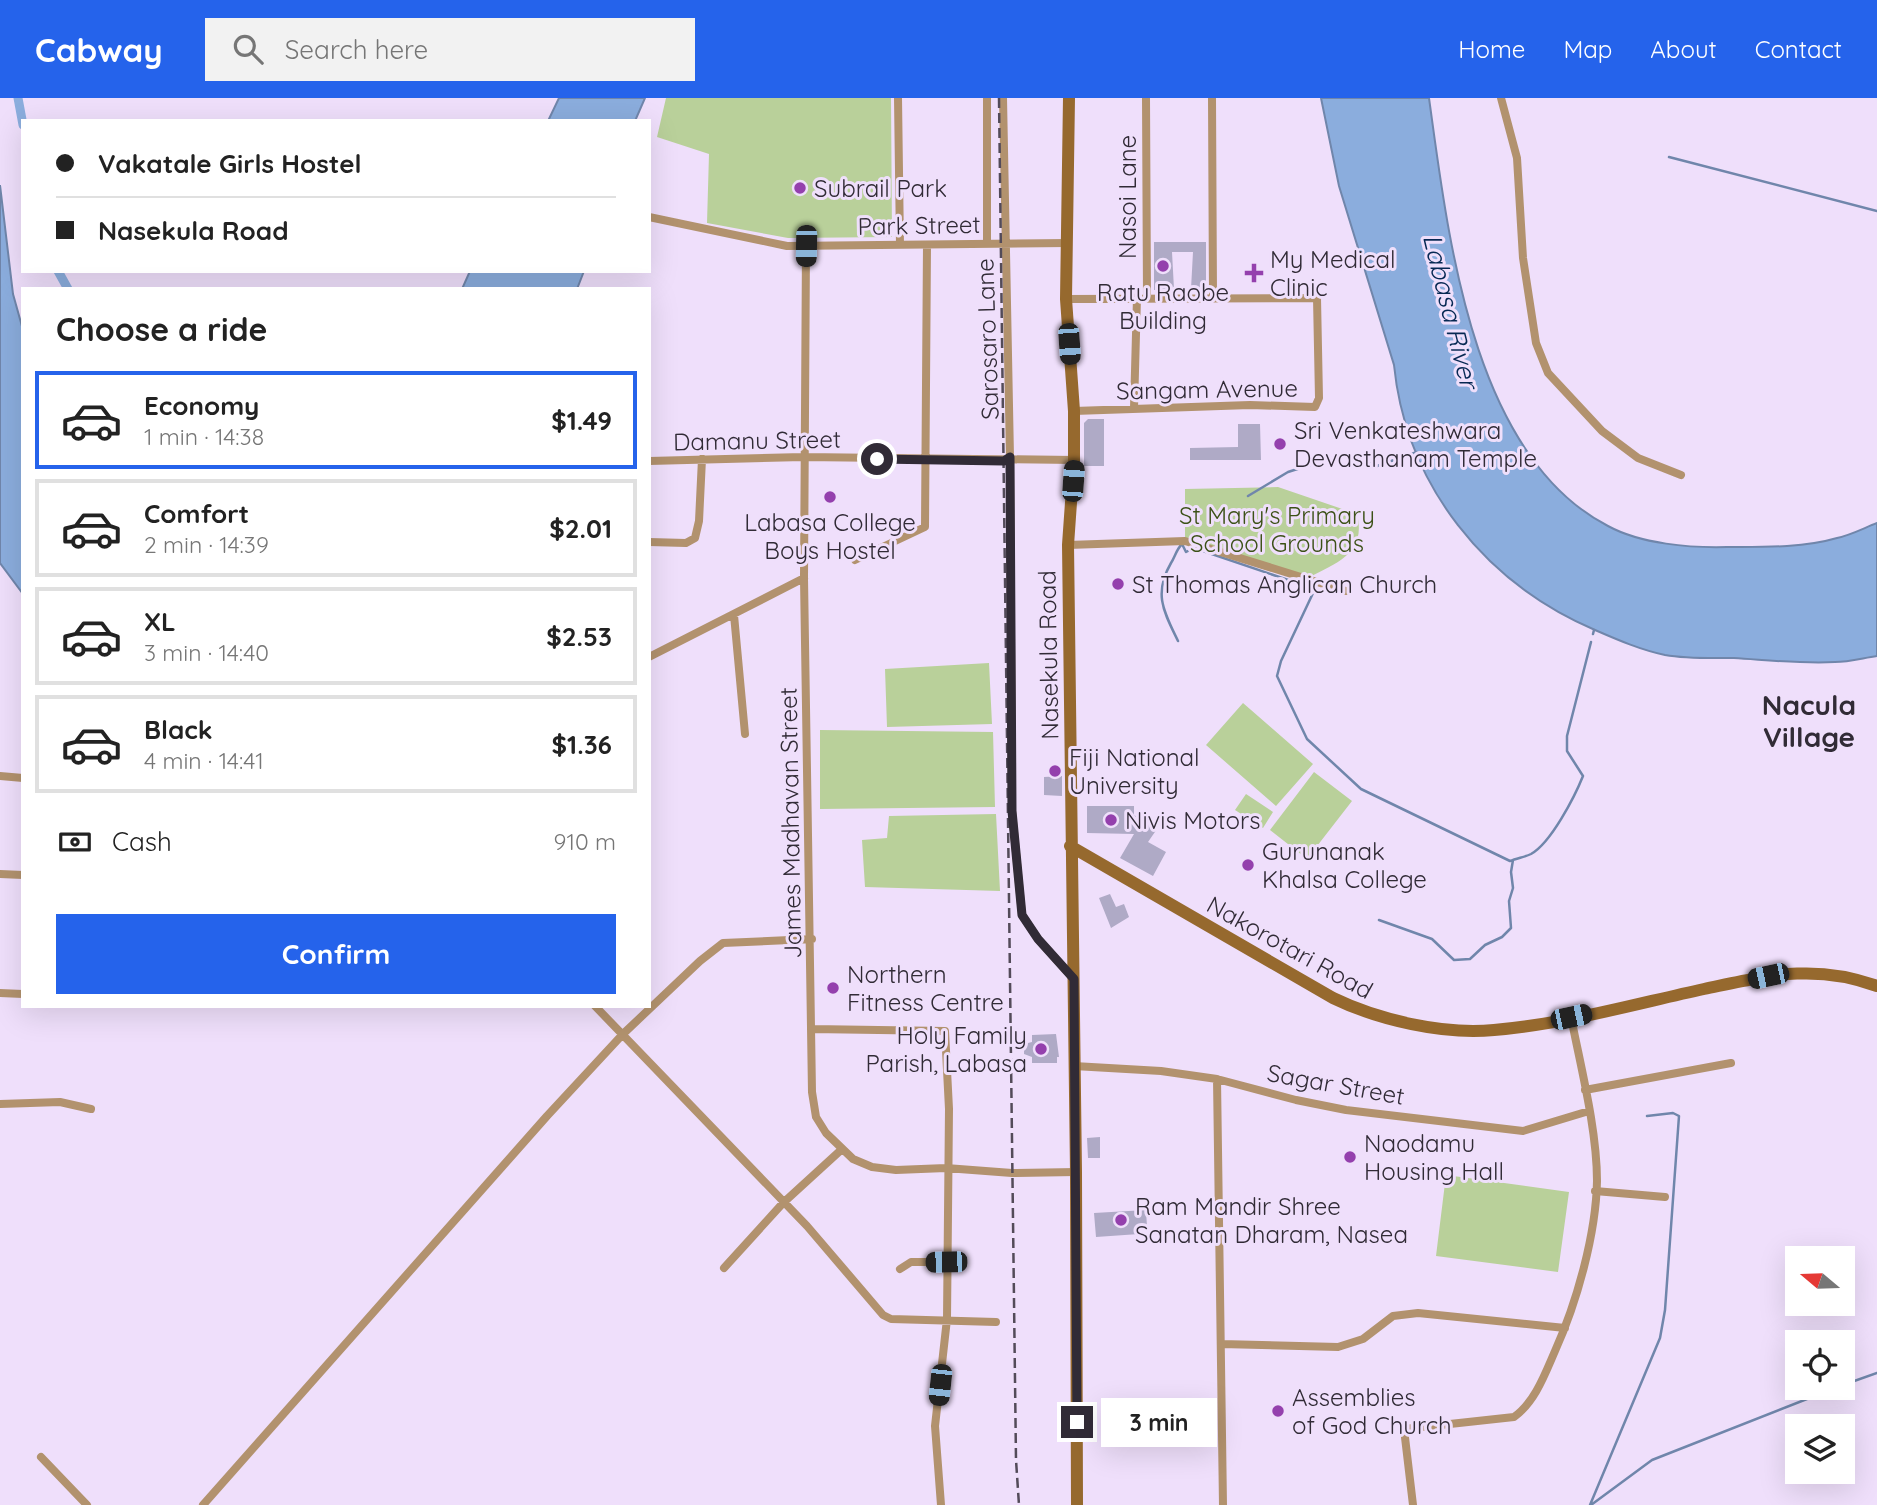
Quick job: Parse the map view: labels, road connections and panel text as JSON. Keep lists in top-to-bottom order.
{
  "streets": {
    "main road": ["Nasekula Road", "Nakorotari Road"],
    "street": [
      "Nasoi Lane",
      "Park Street",
      "Sarosaro Lane",
      "Sangam Avenue",
      "Damanu Street",
      "James Madhavan Street",
      "Sagar Street"
    ]
  },
  "crossings": [
    ["Park Street", "Sarosaro Lane"],
    ["Park Street", "Nasekula Road"],
    ["Park Street", "James Madhavan Street"],
    ["Sarosaro Lane", "Damanu Street"],
    ["Sarosaro Lane", "Nasekula Road"],
    ["Sangam Avenue", "Nasekula Road"],
    ["Damanu Street", "Nasekula Road"],
    ["Damanu Street", "James Madhavan Street"],
    ["Nasekula Road", "James Madhavan Street"],
    ["Nasekula Road", "Nakorotari Road"],
    ["Nasekula Road", "Sagar Street"]
  ],
  "districts": ["Nacula Village"],
  "water": ["Labasa River"],
  "parks": ["St Mary's Primary School Grounds"],
  "places": {
    "other": [
      "Subrail Park",
      "Ratu Raobe Building",
      "Sri Venkateshwara Devasthanam Temple",
      "Labasa College Boys Hostel",
      "St Thomas Anglican Church",
      "Fiji National University",
      "Nivis Motors",
      "Gurunanak Khalsa College",
      "Northern Fitness Centre",
      "Holy Family Parish, Labasa",
      "Naodamu Housing Hall",
      "Ram Mandir Shree Sanatan Dharam, Nasea",
      "Assemblies of God Church"
    ],
    "health": ["My Medical Clinic"]
  },
  "north": "left",
  "page": {
    "header": "Cabway",
    "search": "Search here",
    "nav": [
      "Home",
      "Map",
      "About",
      "Contact"
    ],
    "banner": ["Vakatale Girls Hostel", "Nasekula Road"],
    "heading": "Choose a ride",
    "list": [
      {
        "name": "Economy",
        "note": "1 min · 14:38",
        "value": "$1.49"
      },
      {
        "name": "Comfort",
        "note": "2 min · 14:39",
        "value": "$2.01"
      },
      {
        "name": "XL",
        "note": "3 min · 14:40",
        "value": "$2.53"
      },
      {
        "name": "Black",
        "note": "4 min · 14:41",
        "value": "$1.36"
      }
    ],
    "pay": ["Cash", "910 m"],
    "buttons": "Confirm",
    "bubble": "3 min"
  }
}
